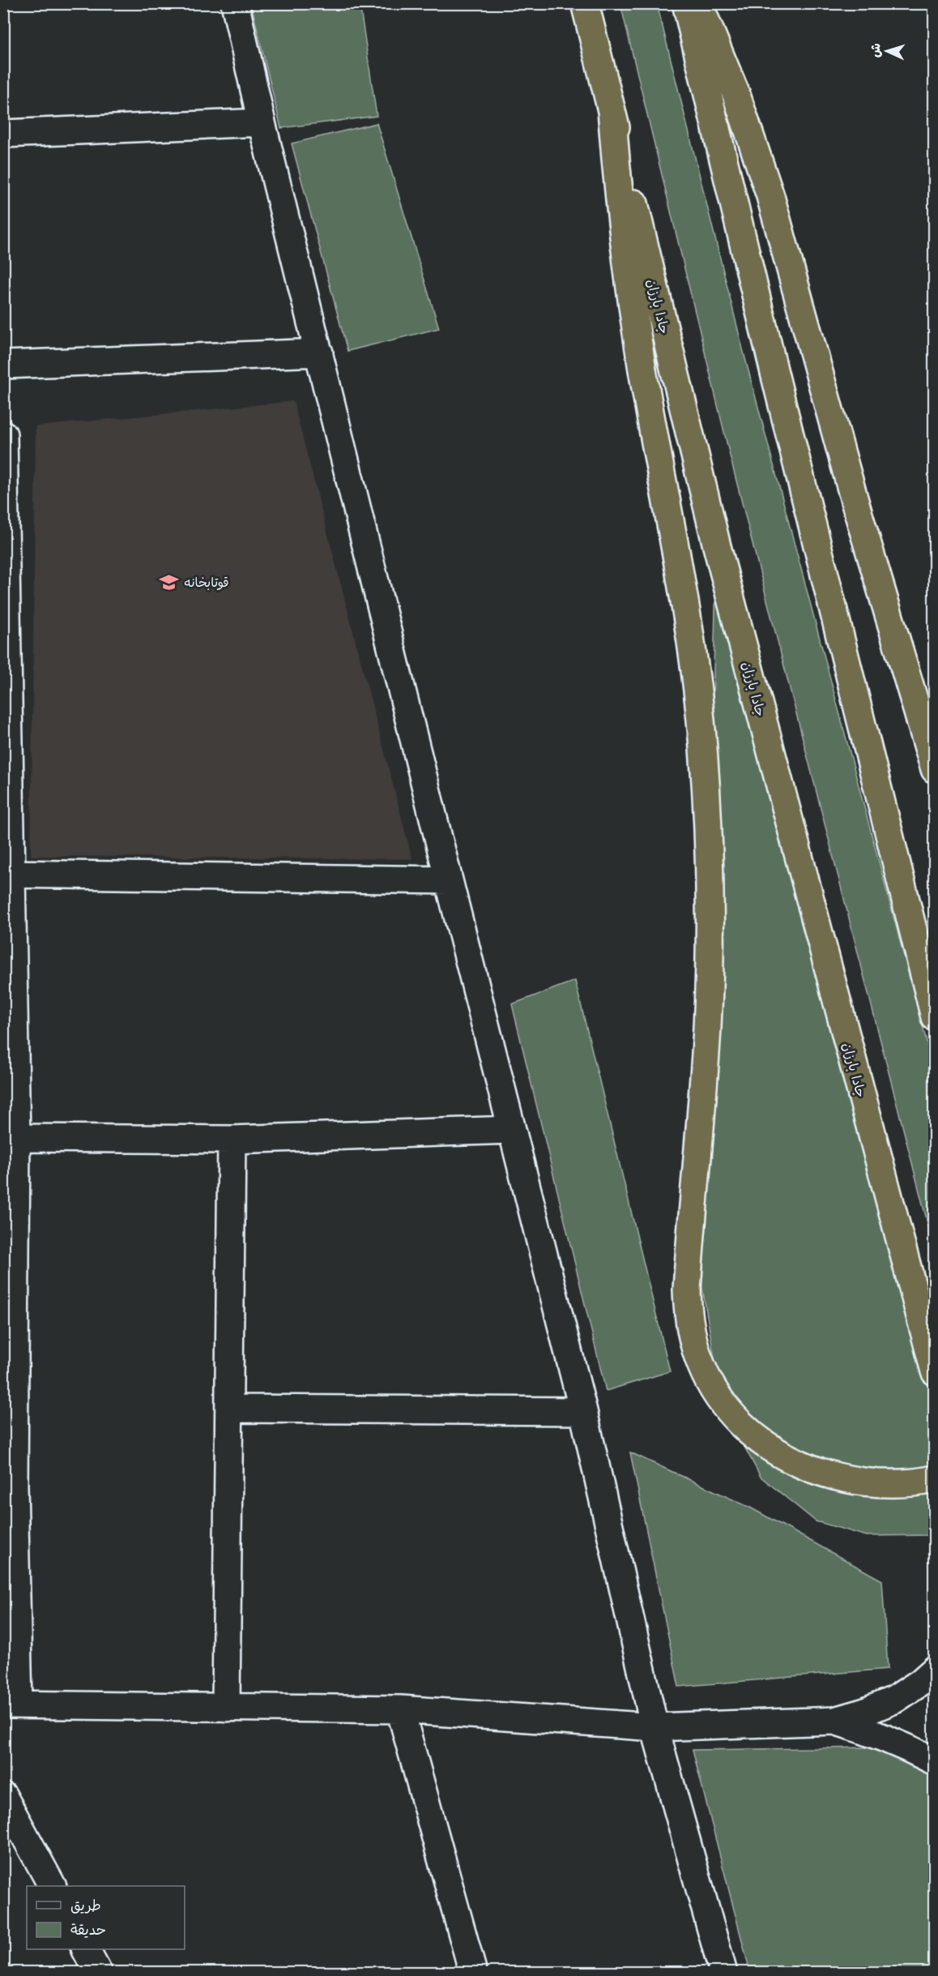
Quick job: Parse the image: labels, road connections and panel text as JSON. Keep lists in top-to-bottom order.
{
  "streets": {
    "highway": ["جادا بارزان"]
  },
  "places": {
    "school or university": ["قوتابخانه"]
  },
  "legend": ["طريق", "حديقة"],
  "north": "left"
}
